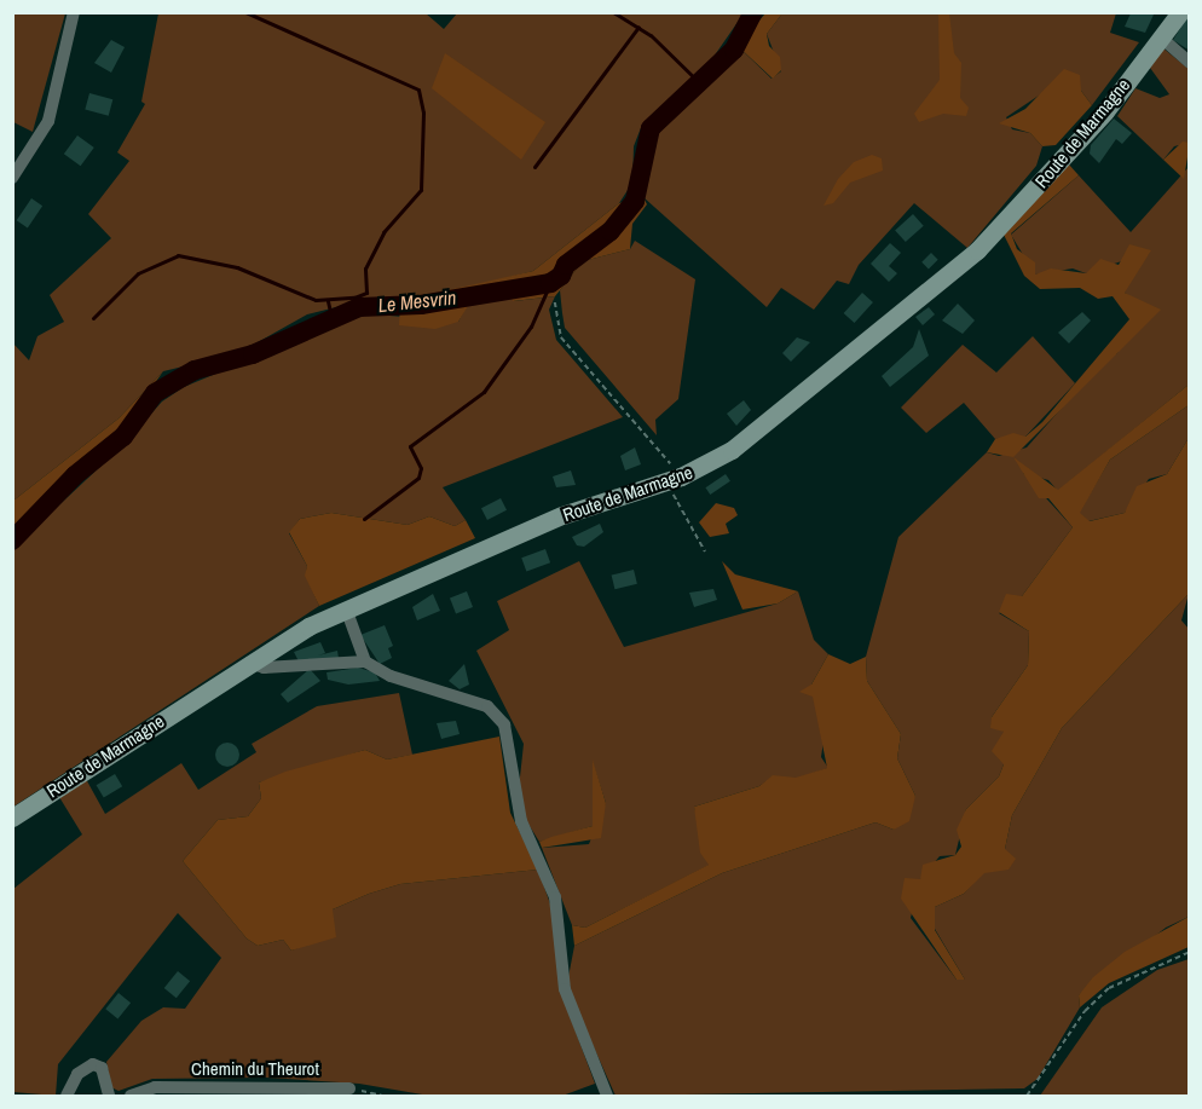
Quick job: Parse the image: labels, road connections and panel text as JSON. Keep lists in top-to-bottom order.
{
  "streets": {
    "main road": ["Route de Marmagne"],
    "street": ["Chemin du Theurot"]
  },
  "water": ["Le Mesvrin"]
}
